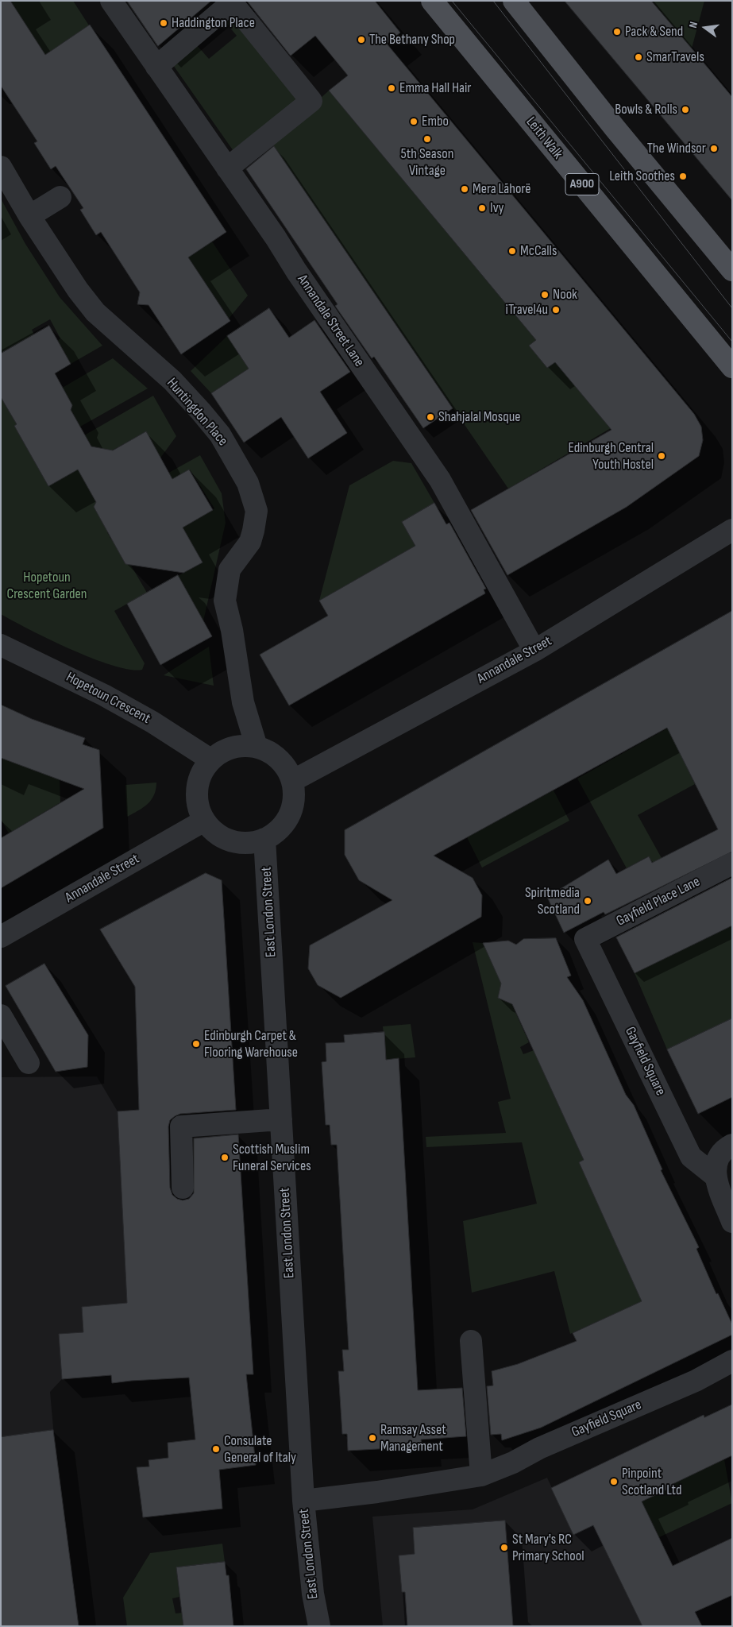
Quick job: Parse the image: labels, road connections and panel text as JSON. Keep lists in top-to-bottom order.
{
  "streets": {
    "main road": ["Leith Walk", "A900"],
    "street": [
      "Annandale Street Lane",
      "Huntingdon Place",
      "Annandale Street",
      "Hopetoun Crescent",
      "Gayfield Place Lane",
      "East London Street",
      "Gayfield Square"
    ]
  },
  "crossings": [
    ["Annandale Street Lane", "Annandale Street"],
    ["Huntingdon Place", "Annandale Street"],
    ["Huntingdon Place", "Hopetoun Crescent"],
    ["Huntingdon Place", "East London Street"],
    ["Annandale Street", "Hopetoun Crescent"],
    ["Annandale Street", "East London Street"],
    ["Hopetoun Crescent", "East London Street"],
    ["Gayfield Place Lane", "Gayfield Square"],
    ["East London Street", "Gayfield Square"]
  ],
  "parks": ["Hopetoun Crescent Garden"],
  "places": [
    "Haddington Place",
    "Pack & Send",
    "The Bethany Shop",
    "SmarTravels",
    "Emma Hall Hair",
    "Bowls & Rolls",
    "Embo",
    "5th Season Vintage",
    "The Windsor",
    "Leith Soothes",
    "Mera Lãhorë",
    "Ivy",
    "McCalls",
    "Nook",
    "iTravel4u",
    "Shahjalal Mosque",
    "Edinburgh Central Youth Hostel",
    "Spiritmedia Scotland",
    "Edinburgh Carpet & Flooring Warehouse",
    "Scottish Muslim Funeral Services",
    "Ramsay Asset Management",
    "Consulate General of Italy",
    "Pinpoint Scotland Ltd",
    "St Mary's RC Primary School"
  ],
  "north": "left"
}
